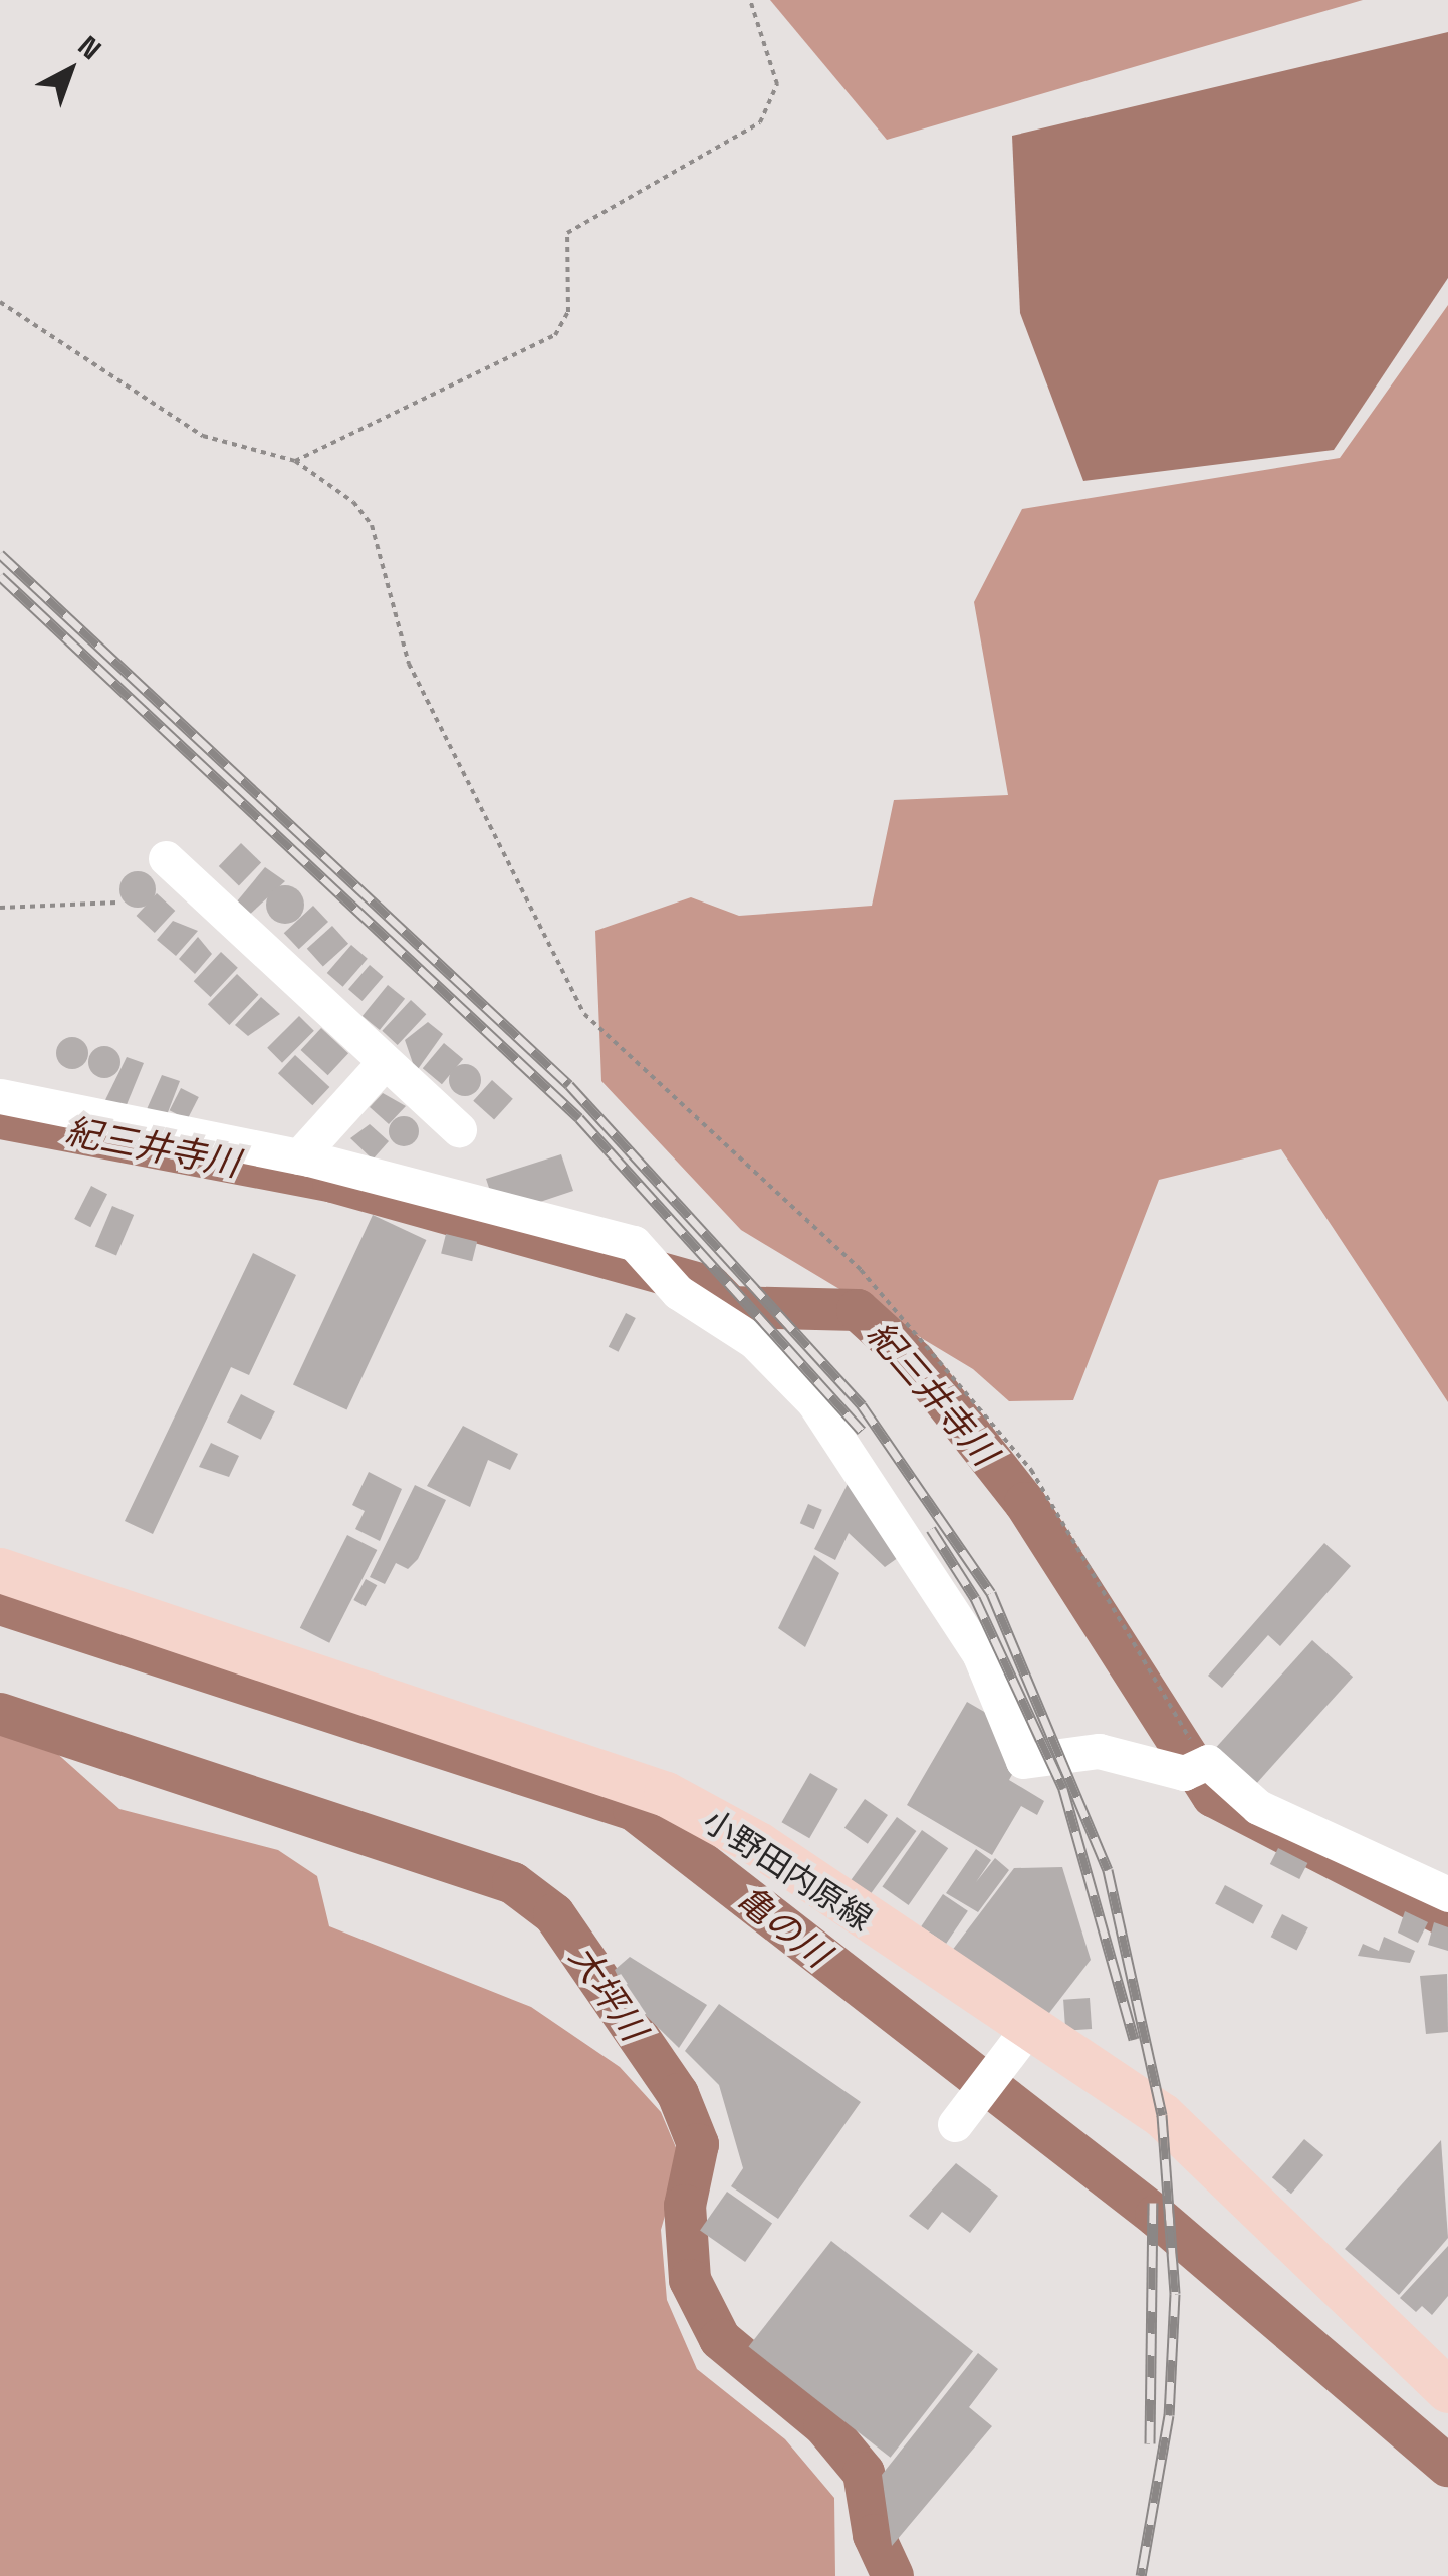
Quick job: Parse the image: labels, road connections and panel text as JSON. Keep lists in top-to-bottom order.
{
  "streets": {
    "main road": ["小野田内原線"]
  },
  "water": ["紀三井寺川", "亀の川", "大坪川"],
  "north": "top right"
}
